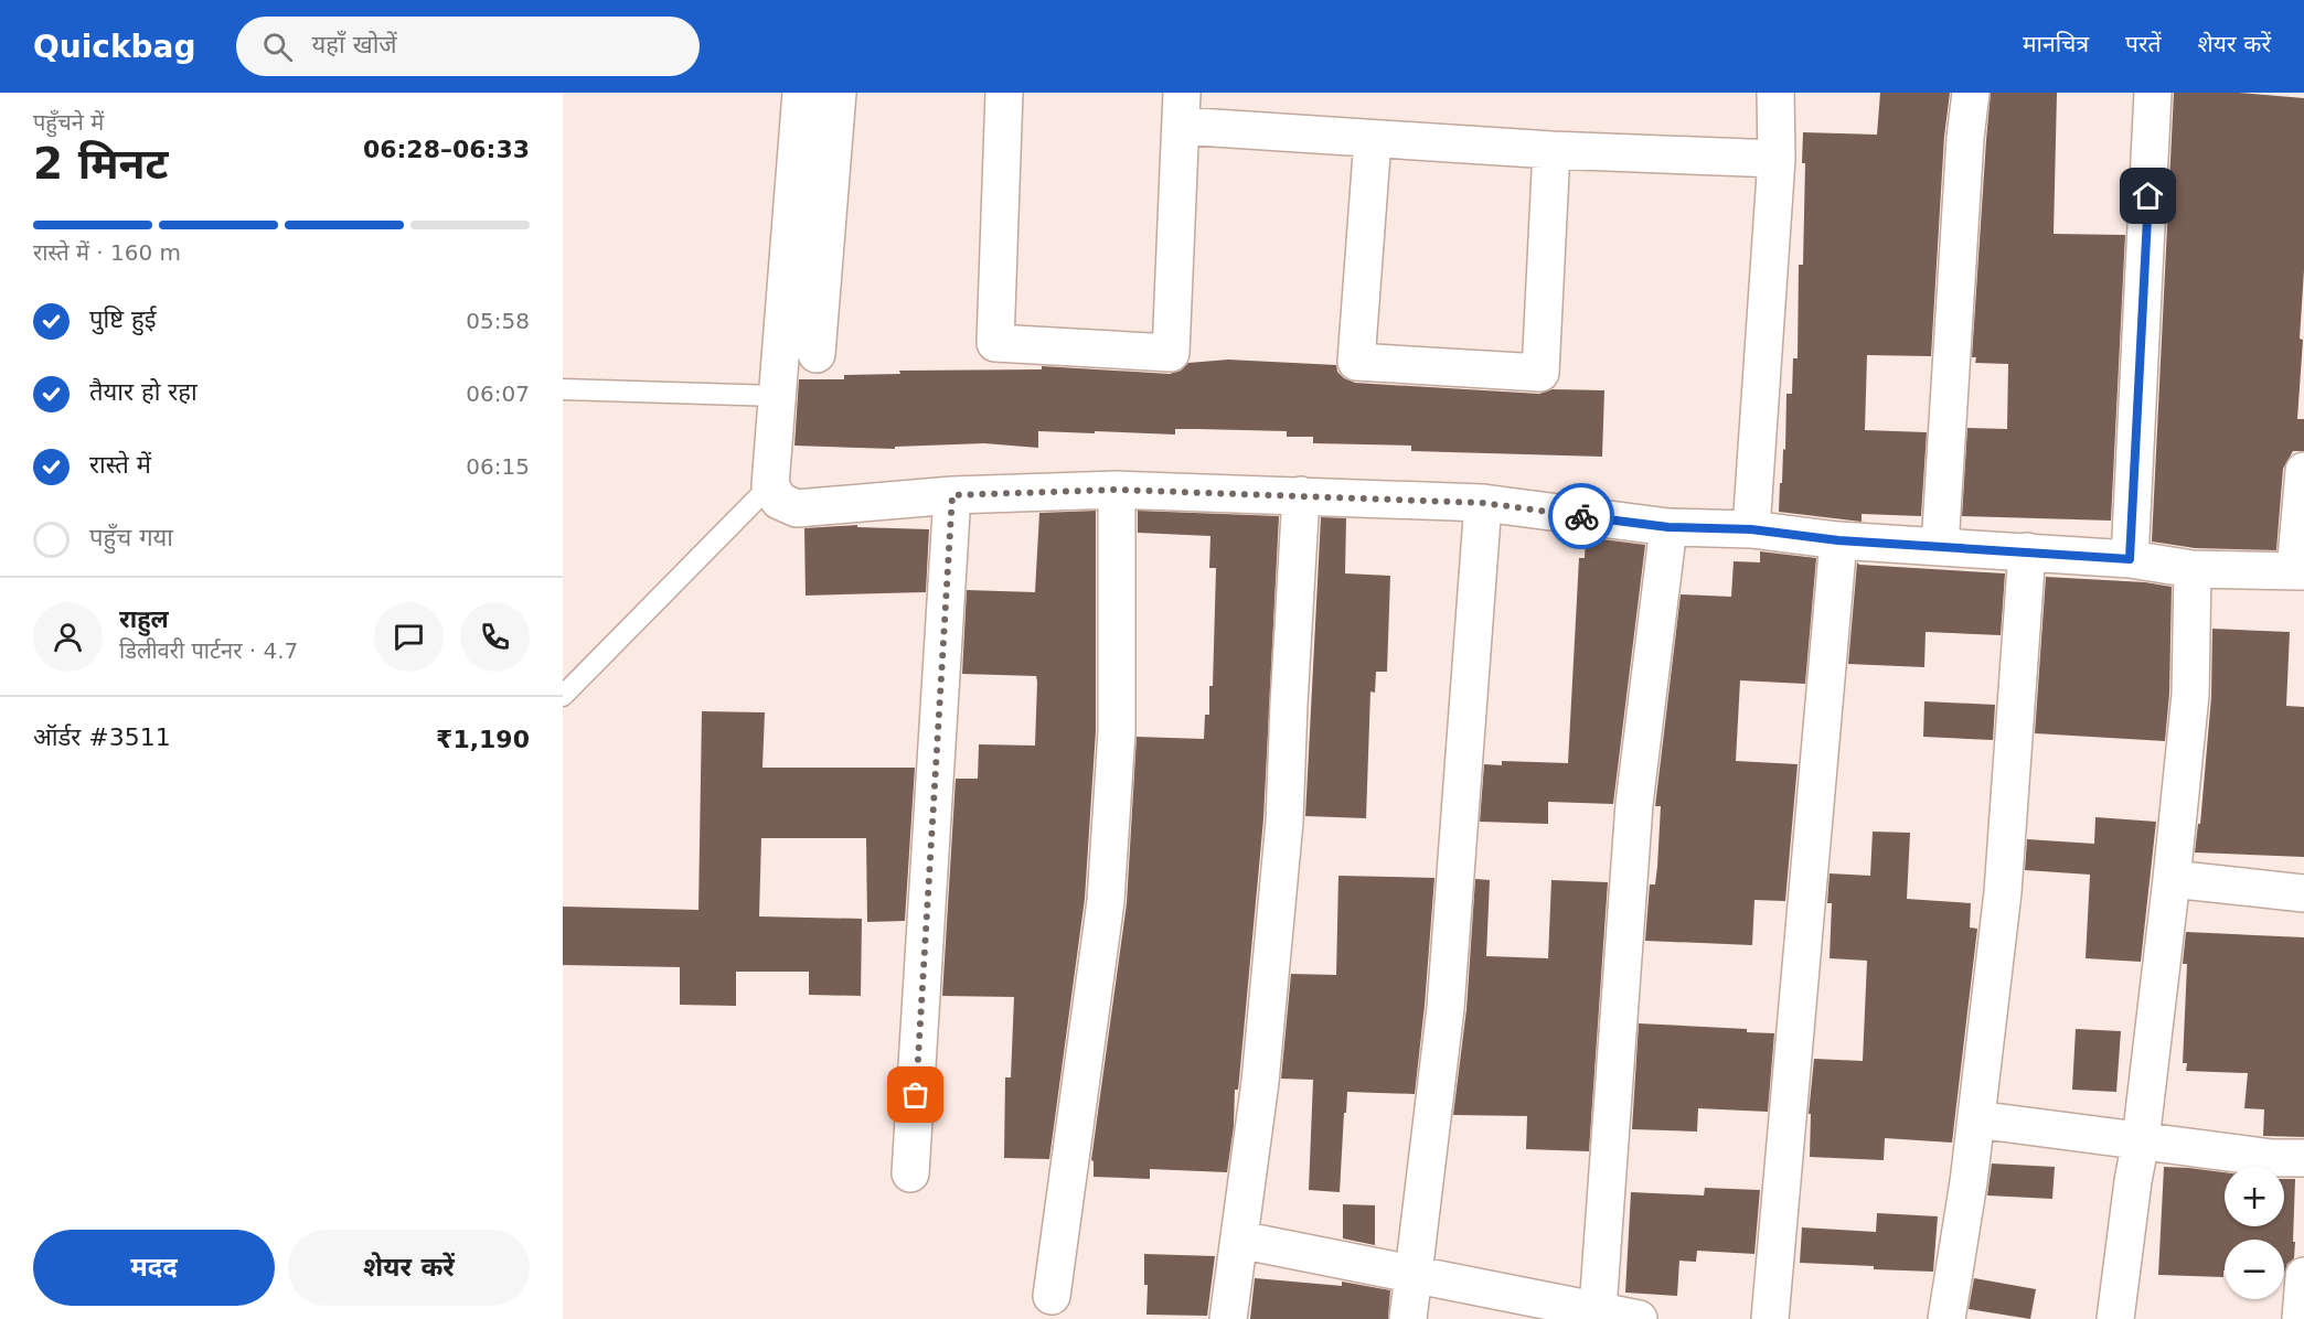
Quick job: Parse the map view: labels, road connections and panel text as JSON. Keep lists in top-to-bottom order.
{
  "page": {
    "header": "Quickbag",
    "search": "यहाँ खोजें",
    "nav": ["मानचित्र", "परतें", "शेयर करें"],
    "heading": ["2 मिनट", "पहुँचने में", "06:28–06:33"],
    "panel": [
      "राहुल",
      "डिलीवरी पार्टनर · 4.7",
      "ऑर्डर #3511",
      "₹1,190"
    ],
    "bar": "रास्ते में · 160 m",
    "list": [
      ["पुष्टि हुई", "05:58"],
      ["तैयार हो रहा", "06:07"],
      ["रास्ते में", "06:15"],
      "पहुँच गया"
    ],
    "map_buttons": ["+", "−"],
    "buttons": ["मदद", "शेयर करें"]
  }
}
